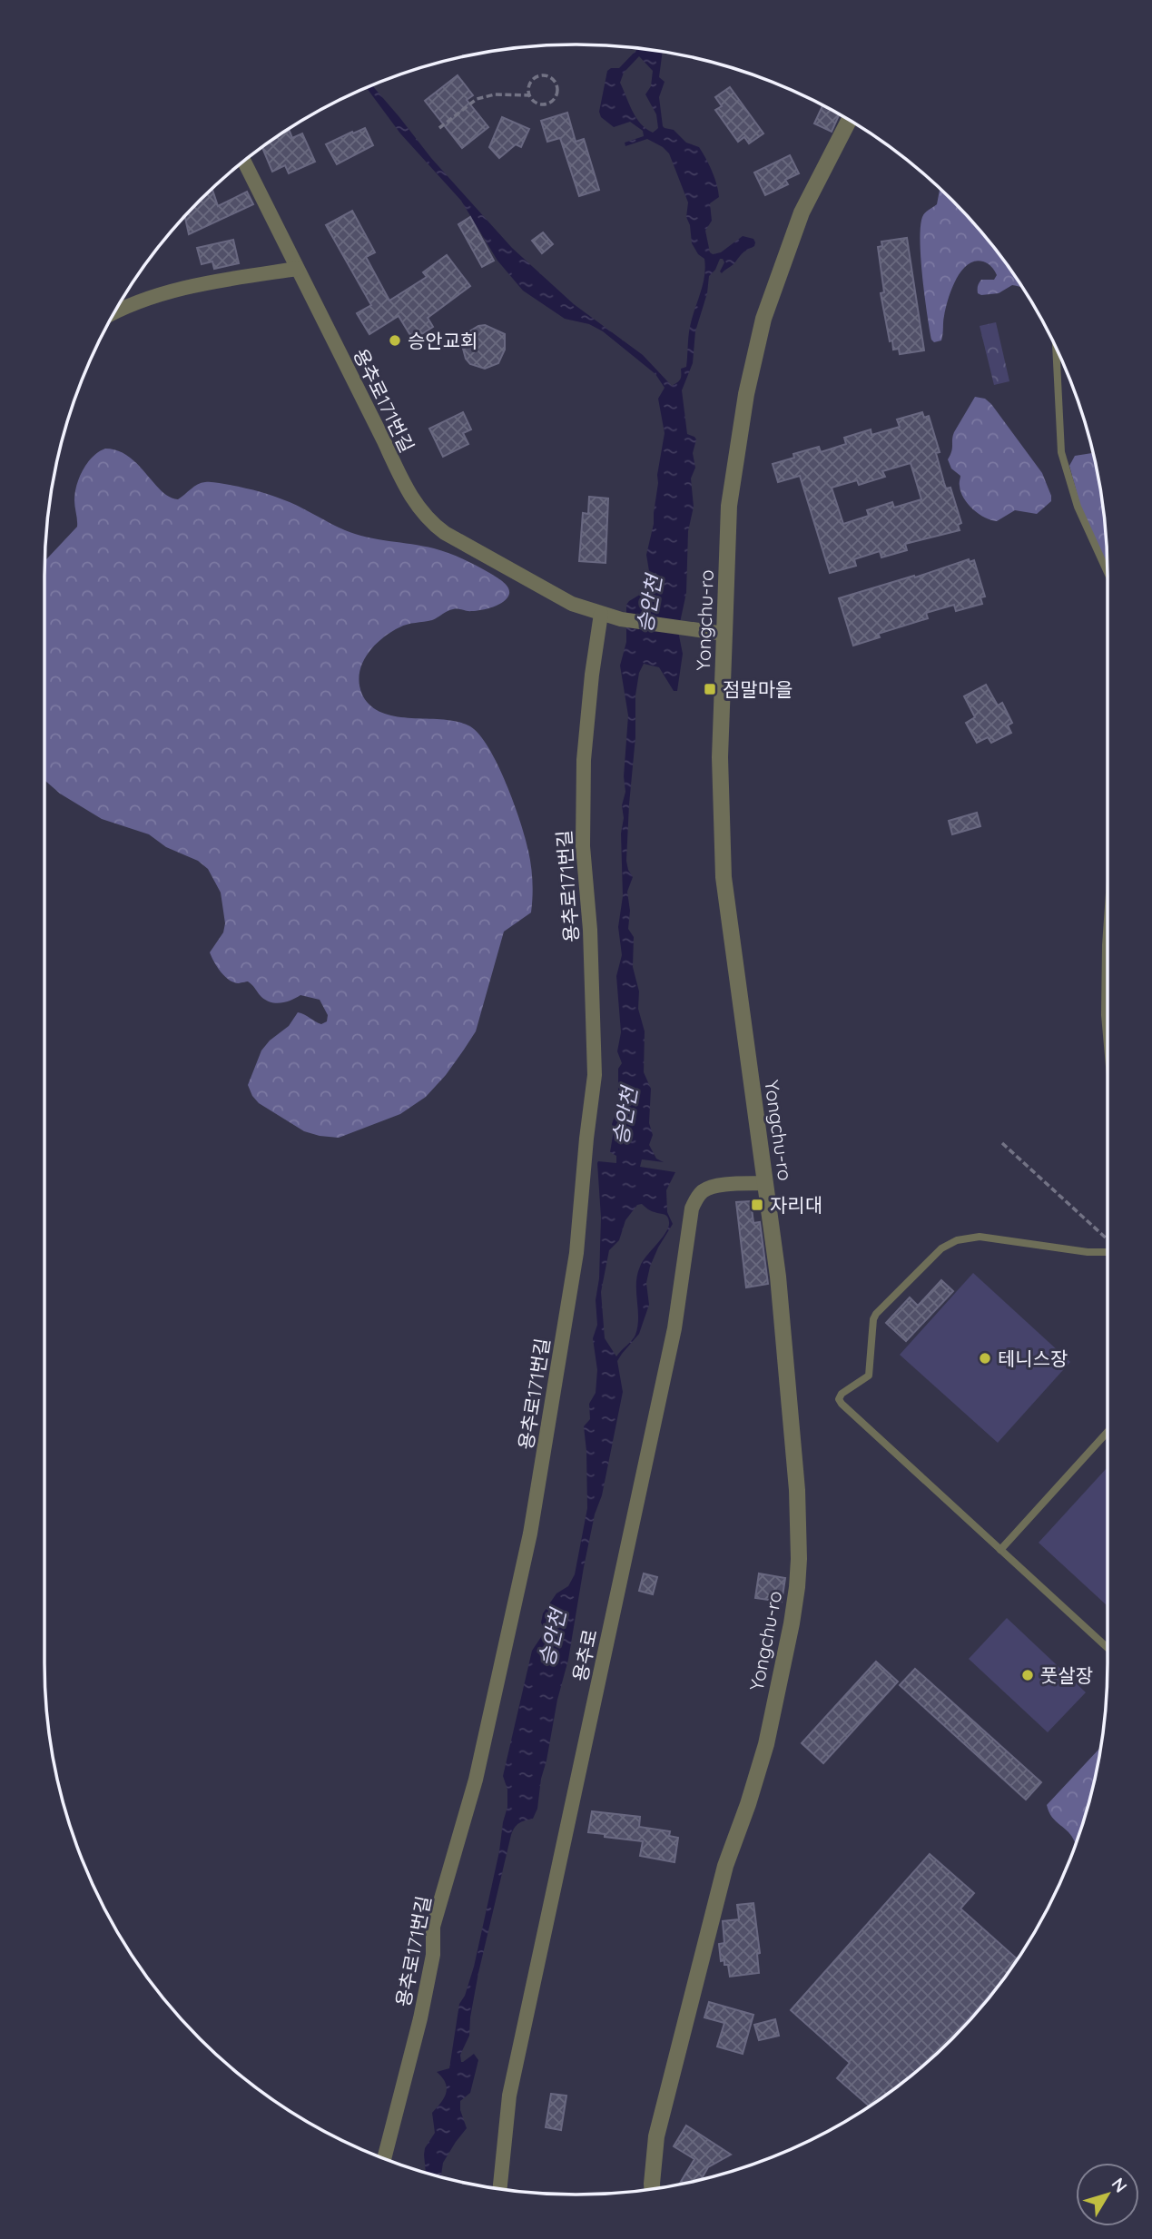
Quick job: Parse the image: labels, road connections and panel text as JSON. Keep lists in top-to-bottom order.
{
  "streets": {
    "street": ["용추로171번길", "Yongchu-ro", "용추로"]
  },
  "crossings": [
    ["용추로171번길", "Yongchu-ro"],
    ["Yongchu-ro", "용추로"]
  ],
  "water": ["승안천"],
  "places": {
    "other": ["승안교회", "테니스장", "풋살장"],
    "transit": ["점말마을", "자리대"]
  },
  "north": "top right"
}
